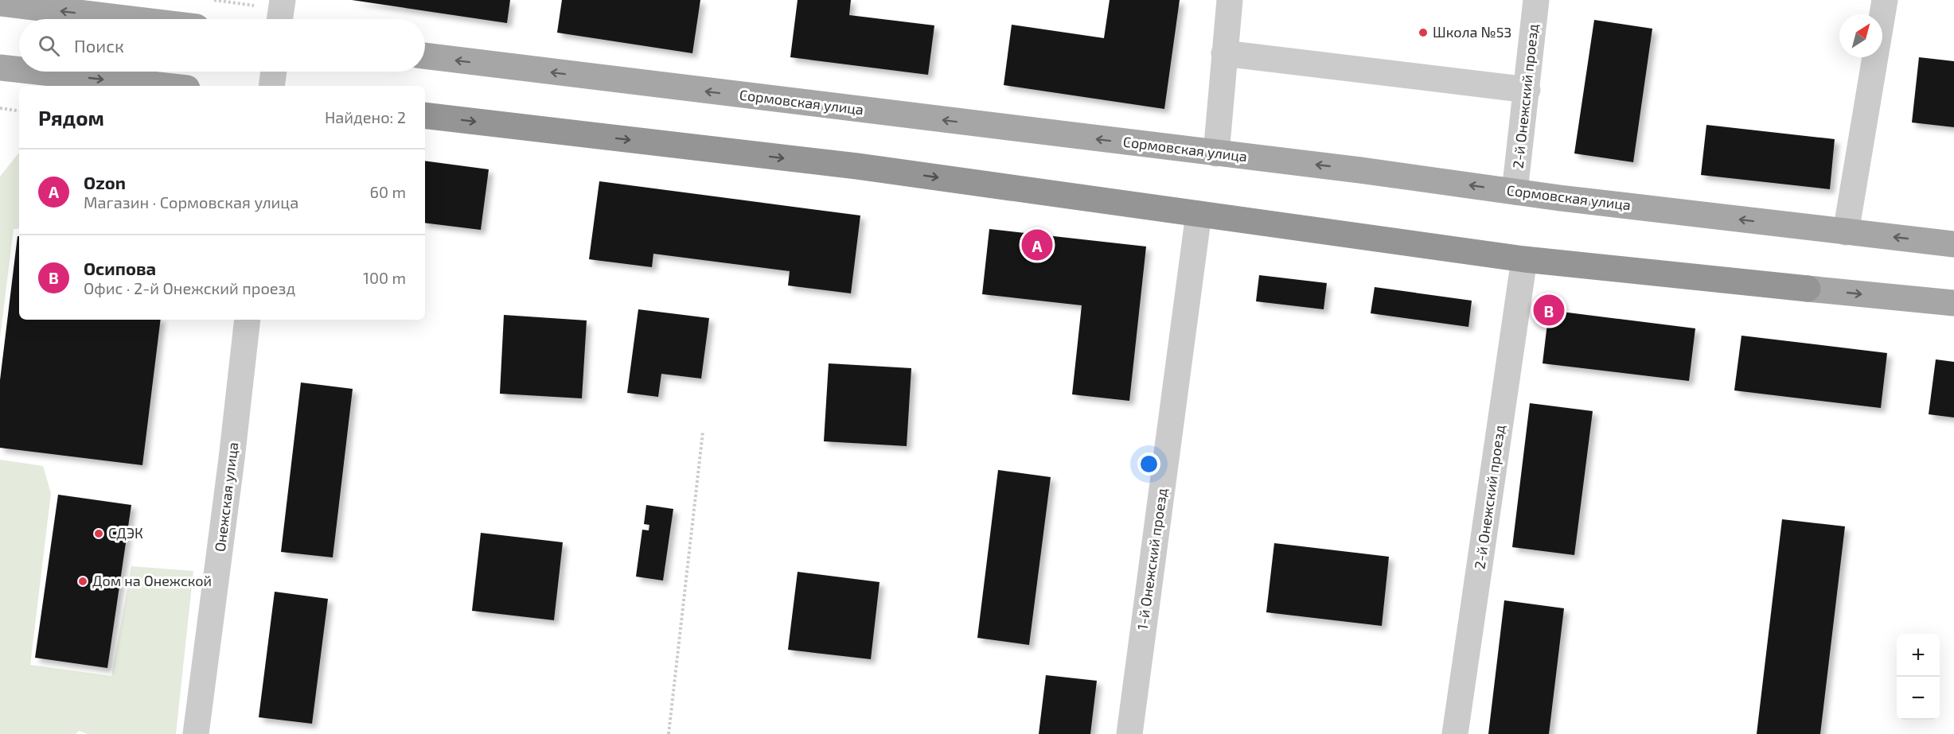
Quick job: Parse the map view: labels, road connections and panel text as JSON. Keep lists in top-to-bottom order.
{
  "streets": {
    "main road": ["Сормовская улица"],
    "street": ["2-й Онежский проезд", "Онежская улица", "1-й Онежский проезд"]
  },
  "crossings": [
    ["2-й Онежский проезд", "Сормовская улица"]
  ],
  "one_way": ["Сормовская улица"],
  "places": ["Школа №53", "СДЭК", "Дом на Онежской"],
  "north": "top right",
  "page": {
    "search": "Поиск",
    "heading": ["Рядом", "Найдено: 2"],
    "list": [
      {
        "mark": "A",
        "name": "Ozon",
        "note": "Магазин · Сормовская улица",
        "value": "60 m"
      },
      {
        "mark": "B",
        "name": "Осипова",
        "note": "Офис · 2-й Онежский проезд",
        "value": "100 m"
      }
    ],
    "pins": ["A", "B"],
    "map_buttons": ["+", "−"]
  }
}
